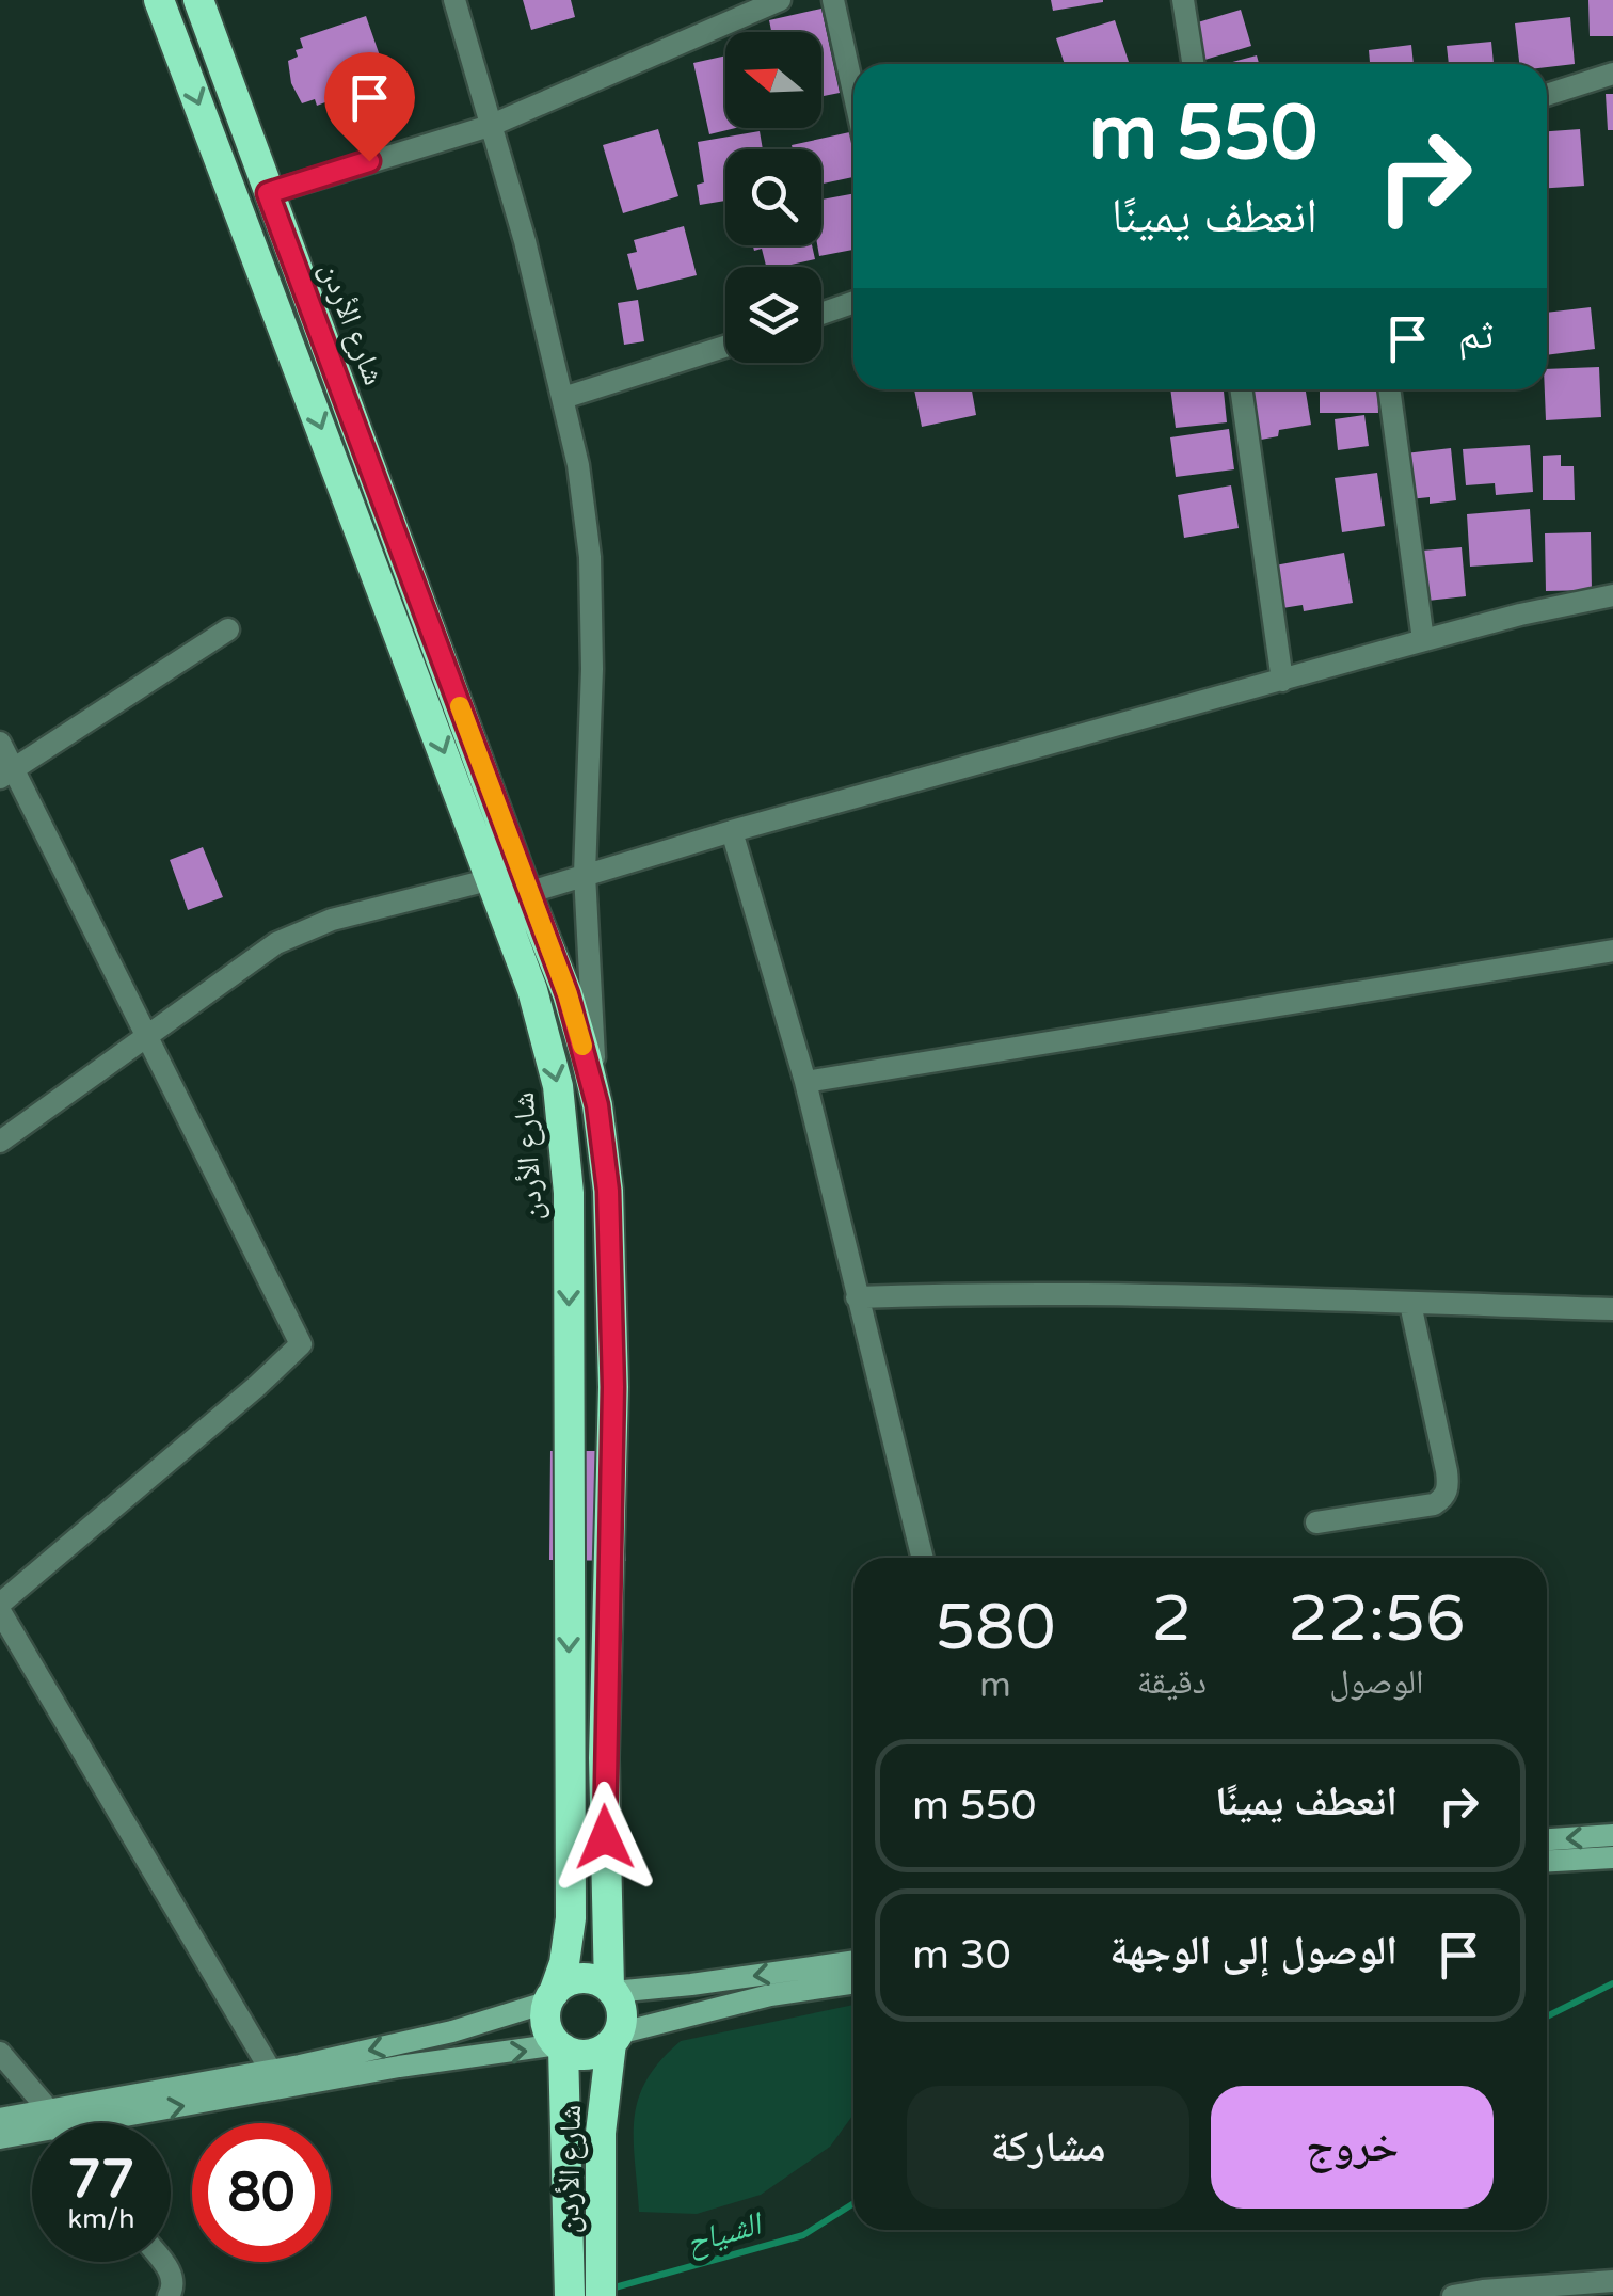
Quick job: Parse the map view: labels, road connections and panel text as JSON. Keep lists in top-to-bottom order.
{
  "streets": {
    "highway": ["شارع الأردن"]
  },
  "water": ["الشياح"],
  "north": "left",
  "page": {
    "turn": ["550 m", "انعطف يمينًا"],
    "then": "ثم",
    "eta": [
      "22:56",
      "الوصول",
      "2",
      "دقيقة",
      "580",
      "m"
    ],
    "list": [
      {
        "name": "انعطف يمينًا",
        "value": "550 m"
      },
      {
        "name": "الوصول إلى الوجهة",
        "value": "30 m"
      }
    ],
    "buttons": ["خروج", "مشاركة"],
    "speed": "77 km/h",
    "limit": "80"
  }
}
